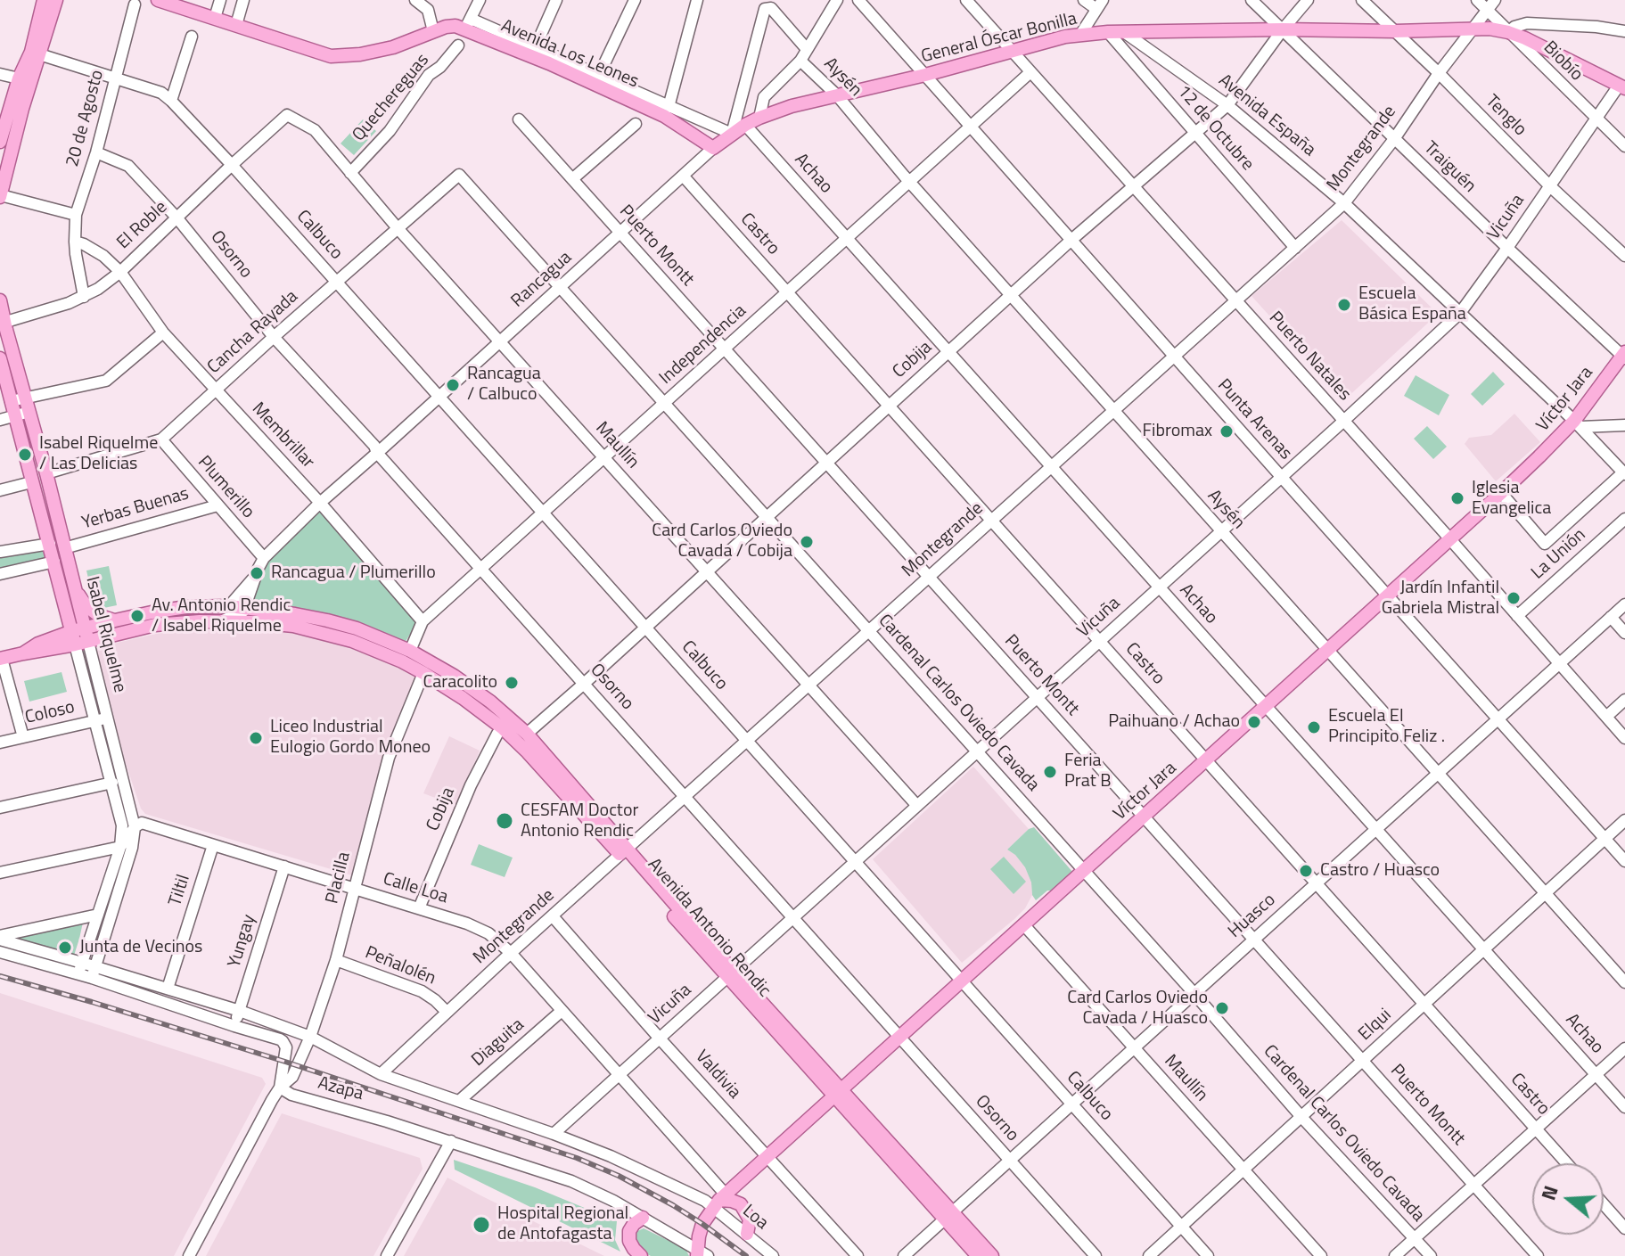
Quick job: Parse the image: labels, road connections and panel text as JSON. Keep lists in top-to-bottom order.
{
  "streets": {
    "main road": [
      "General Óscar Bonilla",
      "Avenida Los Leones",
      "Rancagua",
      "Víctor Jara",
      "Isabel Riquelme",
      "Avenida Antonio Rendic"
    ],
    "street": [
      "Biobío",
      "Aysén",
      "Quechereguas",
      "Avenida España",
      "Tenglo",
      "20 de Agosto",
      "12 de Octubre",
      "Montegrande",
      "Traiguén",
      "Achao",
      "Vicuña",
      "El Roble",
      "Castro",
      "Calbuco",
      "Puerto Montt",
      "Osorno",
      "Cancha Rayada",
      "Independencia",
      "Puerto Natales",
      "Cobija",
      "Punta Arenas",
      "Membrillar",
      "Maullín",
      "Plumerillo",
      "Yerbas Buenas",
      "La Unión",
      "Cardenal Carlos Oviedo Cavada",
      "Coloso",
      "Placilla",
      "Calle Loa",
      "Tiltil",
      "Huasco",
      "Yungay",
      "Peñalolén",
      "Elqui",
      "Diaguita",
      "Valdivia",
      "Azapa",
      "Loa"
    ]
  },
  "crossings": [
    ["General Óscar Bonilla", "Biobío"],
    ["General Óscar Bonilla", "Aysén"],
    ["General Óscar Bonilla", "Avenida España"],
    ["General Óscar Bonilla", "Tenglo"],
    ["General Óscar Bonilla", "12 de Octubre"],
    ["General Óscar Bonilla", "Montegrande"],
    ["General Óscar Bonilla", "Traiguén"],
    ["General Óscar Bonilla", "Vicuña"],
    ["General Óscar Bonilla", "Rancagua"],
    ["General Óscar Bonilla", "Puerto Natales"],
    ["General Óscar Bonilla", "Cobija"],
    ["General Óscar Bonilla", "Punta Arenas"],
    ["Avenida Los Leones", "Rancagua"],
    ["Biobío", "Montegrande"],
    ["Biobío", "Vicuña"],
    ["Aysén", "Montegrande"],
    ["Aysén", "Vicuña"],
    ["Aysén", "Independencia"],
    ["Aysén", "Cobija"],
    ["Aysén", "Víctor Jara"],
    ["Aysén", "Huasco"],
    ["Aysén", "Elqui"],
    ["Quechereguas", "Maullín"],
    ["Avenida España", "Montegrande"],
    ["Avenida España", "Vicuña"],
    ["Avenida España", "Cobija"],
    ["Avenida España", "Víctor Jara"],
    ["Tenglo", "Montegrande"],
    ["Tenglo", "Vicuña"],
    ["20 de Agosto", "El Roble"],
    ["20 de Agosto", "Calbuco"],
    ["20 de Agosto", "Osorno"],
    ["12 de Octubre", "Montegrande"],
    ["12 de Octubre", "Cobija"],
    ["Montegrande", "Traiguén"],
    ["Montegrande", "Achao"],
    ["Montegrande", "Castro"],
    ["Montegrande", "Calbuco"],
    ["Montegrande", "Puerto Montt"],
    ["Montegrande", "Osorno"],
    ["Montegrande", "Puerto Natales"],
    ["Montegrande", "Punta Arenas"],
    ["Montegrande", "Maullín"],
    ["Montegrande", "Cardenal Carlos Oviedo Cavada"],
    ["Montegrande", "Calle Loa"],
    ["Montegrande", "Avenida Antonio Rendic"],
    ["Montegrande", "Peñalolén"],
    ["Montegrande", "Valdivia"],
    ["Montegrande", "Azapa"],
    ["Traiguén", "Vicuña"],
    ["Traiguén", "Cobija"],
    ["Traiguén", "Víctor Jara"],
    ["Achao", "Vicuña"],
    ["Achao", "Rancagua"],
    ["Achao", "Independencia"],
    ["Achao", "Cobija"],
    ["Achao", "Víctor Jara"],
    ["Achao", "Huasco"],
    ["Achao", "Elqui"],
    ["Vicuña", "Castro"],
    ["Vicuña", "Calbuco"],
    ["Vicuña", "Puerto Montt"],
    ["Vicuña", "Osorno"],
    ["Vicuña", "Puerto Natales"],
    ["Vicuña", "Punta Arenas"],
    ["Vicuña", "Maullín"],
    ["Vicuña", "Cardenal Carlos Oviedo Cavada"],
    ["Vicuña", "Calle Loa"],
    ["Vicuña", "Avenida Antonio Rendic"],
    ["Vicuña", "Valdivia"],
    ["Vicuña", "Azapa"],
    ["El Roble", "Calbuco"],
    ["El Roble", "Osorno"],
    ["El Roble", "Membrillar"],
    ["El Roble", "Maullín"],
    ["El Roble", "Isabel Riquelme"],
    ["Castro", "Rancagua"],
    ["Castro", "Independencia"],
    ["Castro", "Cobija"],
    ["Castro", "Víctor Jara"],
    ["Castro", "Huasco"],
    ["Castro", "Elqui"],
    ["Calbuco", "Rancagua"],
    ["Calbuco", "Cancha Rayada"],
    ["Calbuco", "Independencia"],
    ["Calbuco", "Cobija"],
    ["Calbuco", "Víctor Jara"],
    ["Calbuco", "Huasco"],
    ["Calbuco", "Elqui"],
    ["Puerto Montt", "Rancagua"],
    ["Puerto Montt", "Independencia"],
    ["Puerto Montt", "Cobija"],
    ["Puerto Montt", "Víctor Jara"],
    ["Puerto Montt", "Huasco"],
    ["Puerto Montt", "Elqui"],
    ["Osorno", "Rancagua"],
    ["Osorno", "Cancha Rayada"],
    ["Osorno", "Independencia"],
    ["Osorno", "Cobija"],
    ["Osorno", "Víctor Jara"],
    ["Osorno", "Huasco"],
    ["Rancagua", "Membrillar"],
    ["Rancagua", "Maullín"],
    ["Rancagua", "Plumerillo"],
    ["Rancagua", "Cardenal Carlos Oviedo Cavada"],
    ["Rancagua", "Avenida Antonio Rendic"],
    ["Cancha Rayada", "Membrillar"],
    ["Cancha Rayada", "Maullín"],
    ["Cancha Rayada", "Plumerillo"],
    ["Cancha Rayada", "Isabel Riquelme"],
    ["Cancha Rayada", "Cardenal Carlos Oviedo Cavada"],
    ["Independencia", "Puerto Natales"],
    ["Independencia", "Punta Arenas"],
    ["Independencia", "Membrillar"],
    ["Independencia", "Maullín"],
    ["Independencia", "Cardenal Carlos Oviedo Cavada"],
    ["Independencia", "Avenida Antonio Rendic"],
    ["Puerto Natales", "Cobija"],
    ["Puerto Natales", "Víctor Jara"],
    ["Puerto Natales", "La Unión"],
    ["Puerto Natales", "Huasco"],
    ["Cobija", "Punta Arenas"],
    ["Cobija", "Maullín"],
    ["Cobija", "Cardenal Carlos Oviedo Cavada"],
    ["Cobija", "Calle Loa"],
    ["Cobija", "Avenida Antonio Rendic"],
    ["Víctor Jara", "Punta Arenas"],
    ["Víctor Jara", "Maullín"],
    ["Víctor Jara", "Cardenal Carlos Oviedo Cavada"],
    ["Víctor Jara", "Calle Loa"],
    ["Víctor Jara", "Avenida Antonio Rendic"],
    ["Víctor Jara", "Valdivia"],
    ["Víctor Jara", "Azapa"],
    ["Víctor Jara", "Loa"],
    ["Punta Arenas", "Huasco"],
    ["Punta Arenas", "Elqui"],
    ["Maullín", "Huasco"],
    ["Maullín", "Elqui"],
    ["Plumerillo", "Yerbas Buenas"],
    ["Yerbas Buenas", "Isabel Riquelme"],
    ["Isabel Riquelme", "Coloso"],
    ["Isabel Riquelme", "Calle Loa"],
    ["Isabel Riquelme", "Avenida Antonio Rendic"],
    ["Isabel Riquelme", "Azapa"],
    ["Cardenal Carlos Oviedo Cavada", "Huasco"],
    ["Cardenal Carlos Oviedo Cavada", "Elqui"],
    ["Placilla", "Calle Loa"],
    ["Placilla", "Avenida Antonio Rendic"],
    ["Placilla", "Peñalolén"],
    ["Placilla", "Azapa"],
    ["Calle Loa", "Tiltil"],
    ["Calle Loa", "Yungay"],
    ["Calle Loa", "Diaguita"],
    ["Calle Loa", "Azapa"],
    ["Calle Loa", "Loa"],
    ["Tiltil", "Azapa"],
    ["Huasco", "Avenida Antonio Rendic"],
    ["Yungay", "Azapa"],
    ["Diaguita", "Azapa"],
    ["Azapa", "Loa"]
  ],
  "places": [
    "Escuela Básica España",
    "Rancagua / Calbuco",
    "Fibromax",
    "Isabel Riquelme / Las Delicias",
    "Iglesia Evangelica",
    "Card Carlos Oviedo Cavada / Cobija",
    "Rancagua / Plumerillo",
    "Jardín Infantil Gabriela Mistral",
    "Av. Antonio Rendic / Isabel Riquelme",
    "Caracolito",
    "Paihuano / Achao",
    "Escuela El Principito Feliz .",
    "Liceo Industrial Eulogio Gordo Moneo",
    "Feria Prat B",
    "CESFAM Doctor Antonio Rendic",
    "Castro / Huasco",
    "Junta de Vecinos",
    "Card Carlos Oviedo Cavada / Huasco",
    "Hospital Regional de Antofagasta"
  ],
  "north": "left"
}
